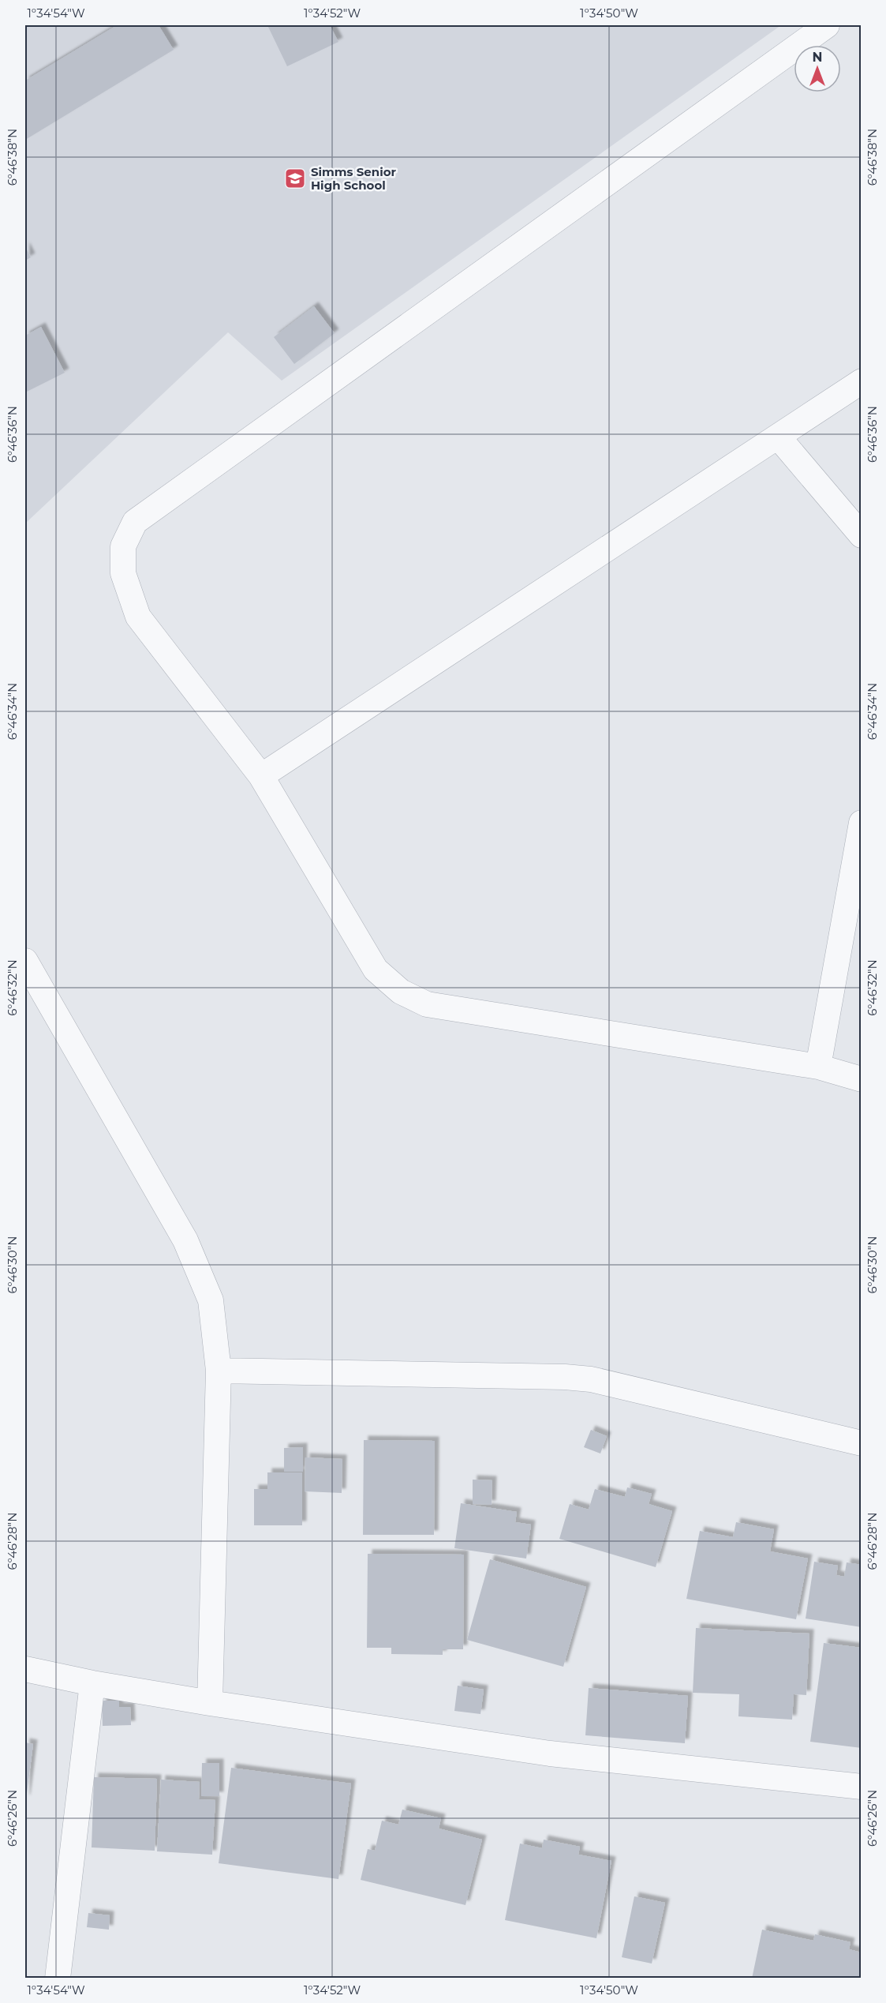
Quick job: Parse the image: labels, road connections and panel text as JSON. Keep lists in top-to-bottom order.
{
  "places": {
    "school or university": ["Simms Senior High School"]
  },
  "north": "top",
  "coordinates": [
    "1°34'54\"W",
    "1°34'52\"W",
    "1°34'50\"W",
    "6°46'38\"N",
    "6°46'36\"N",
    "6°46'34\"N",
    "6°46'32\"N",
    "6°46'30\"N",
    "6°46'28\"N",
    "6°46'26\"N"
  ]
}
